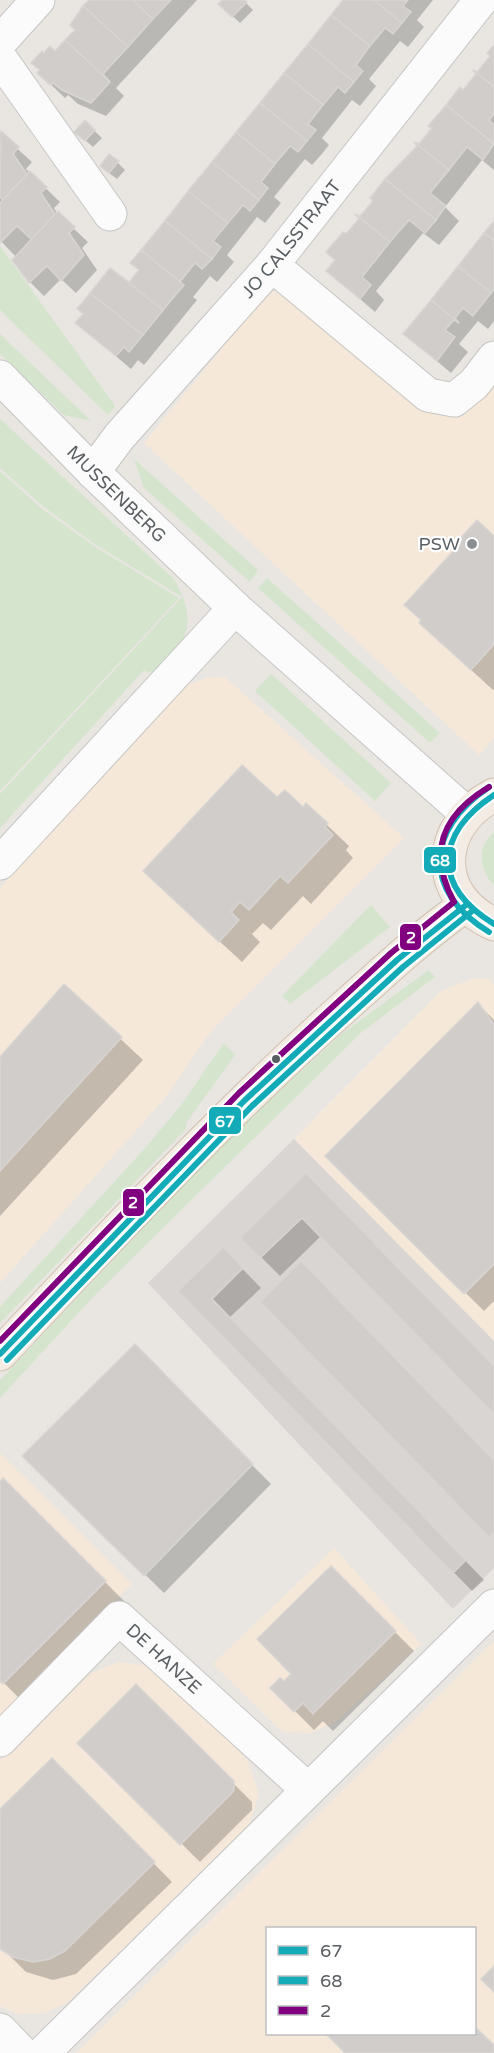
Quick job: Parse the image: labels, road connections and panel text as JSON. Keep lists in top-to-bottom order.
{
  "streets": {
    "street": ["JO CALSSTRAAT", "MUSSENBERG", "DE HANZE"]
  },
  "crossings": [
    ["JO CALSSTRAAT", "MUSSENBERG"]
  ],
  "places": ["PSW"],
  "lines": ["transit line 68", "transit line 2", "transit line 67"],
  "legend": ["67", "68", "2"]
}
